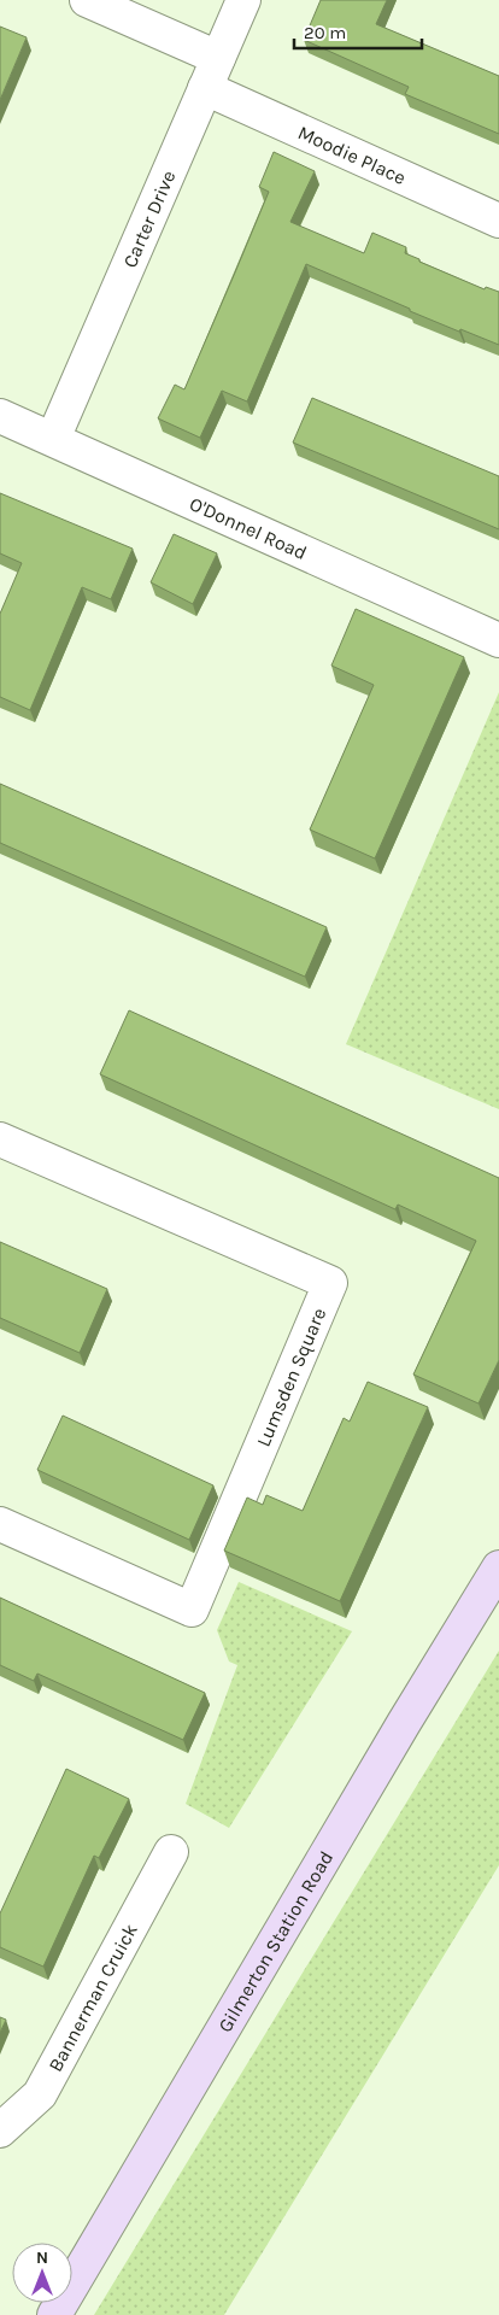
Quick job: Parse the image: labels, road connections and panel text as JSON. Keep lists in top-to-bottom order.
{
  "streets": {
    "street": [
      "Moodie Place",
      "Carter Drive",
      "O'Donnel Road",
      "Lumsden Square",
      "Gilmerton Station Road",
      "Bannerman Cruick"
    ]
  },
  "crossings": [
    ["Moodie Place", "Carter Drive"],
    ["Carter Drive", "O'Donnel Road"]
  ],
  "scale_bar": "20 m",
  "north": "top"
}
